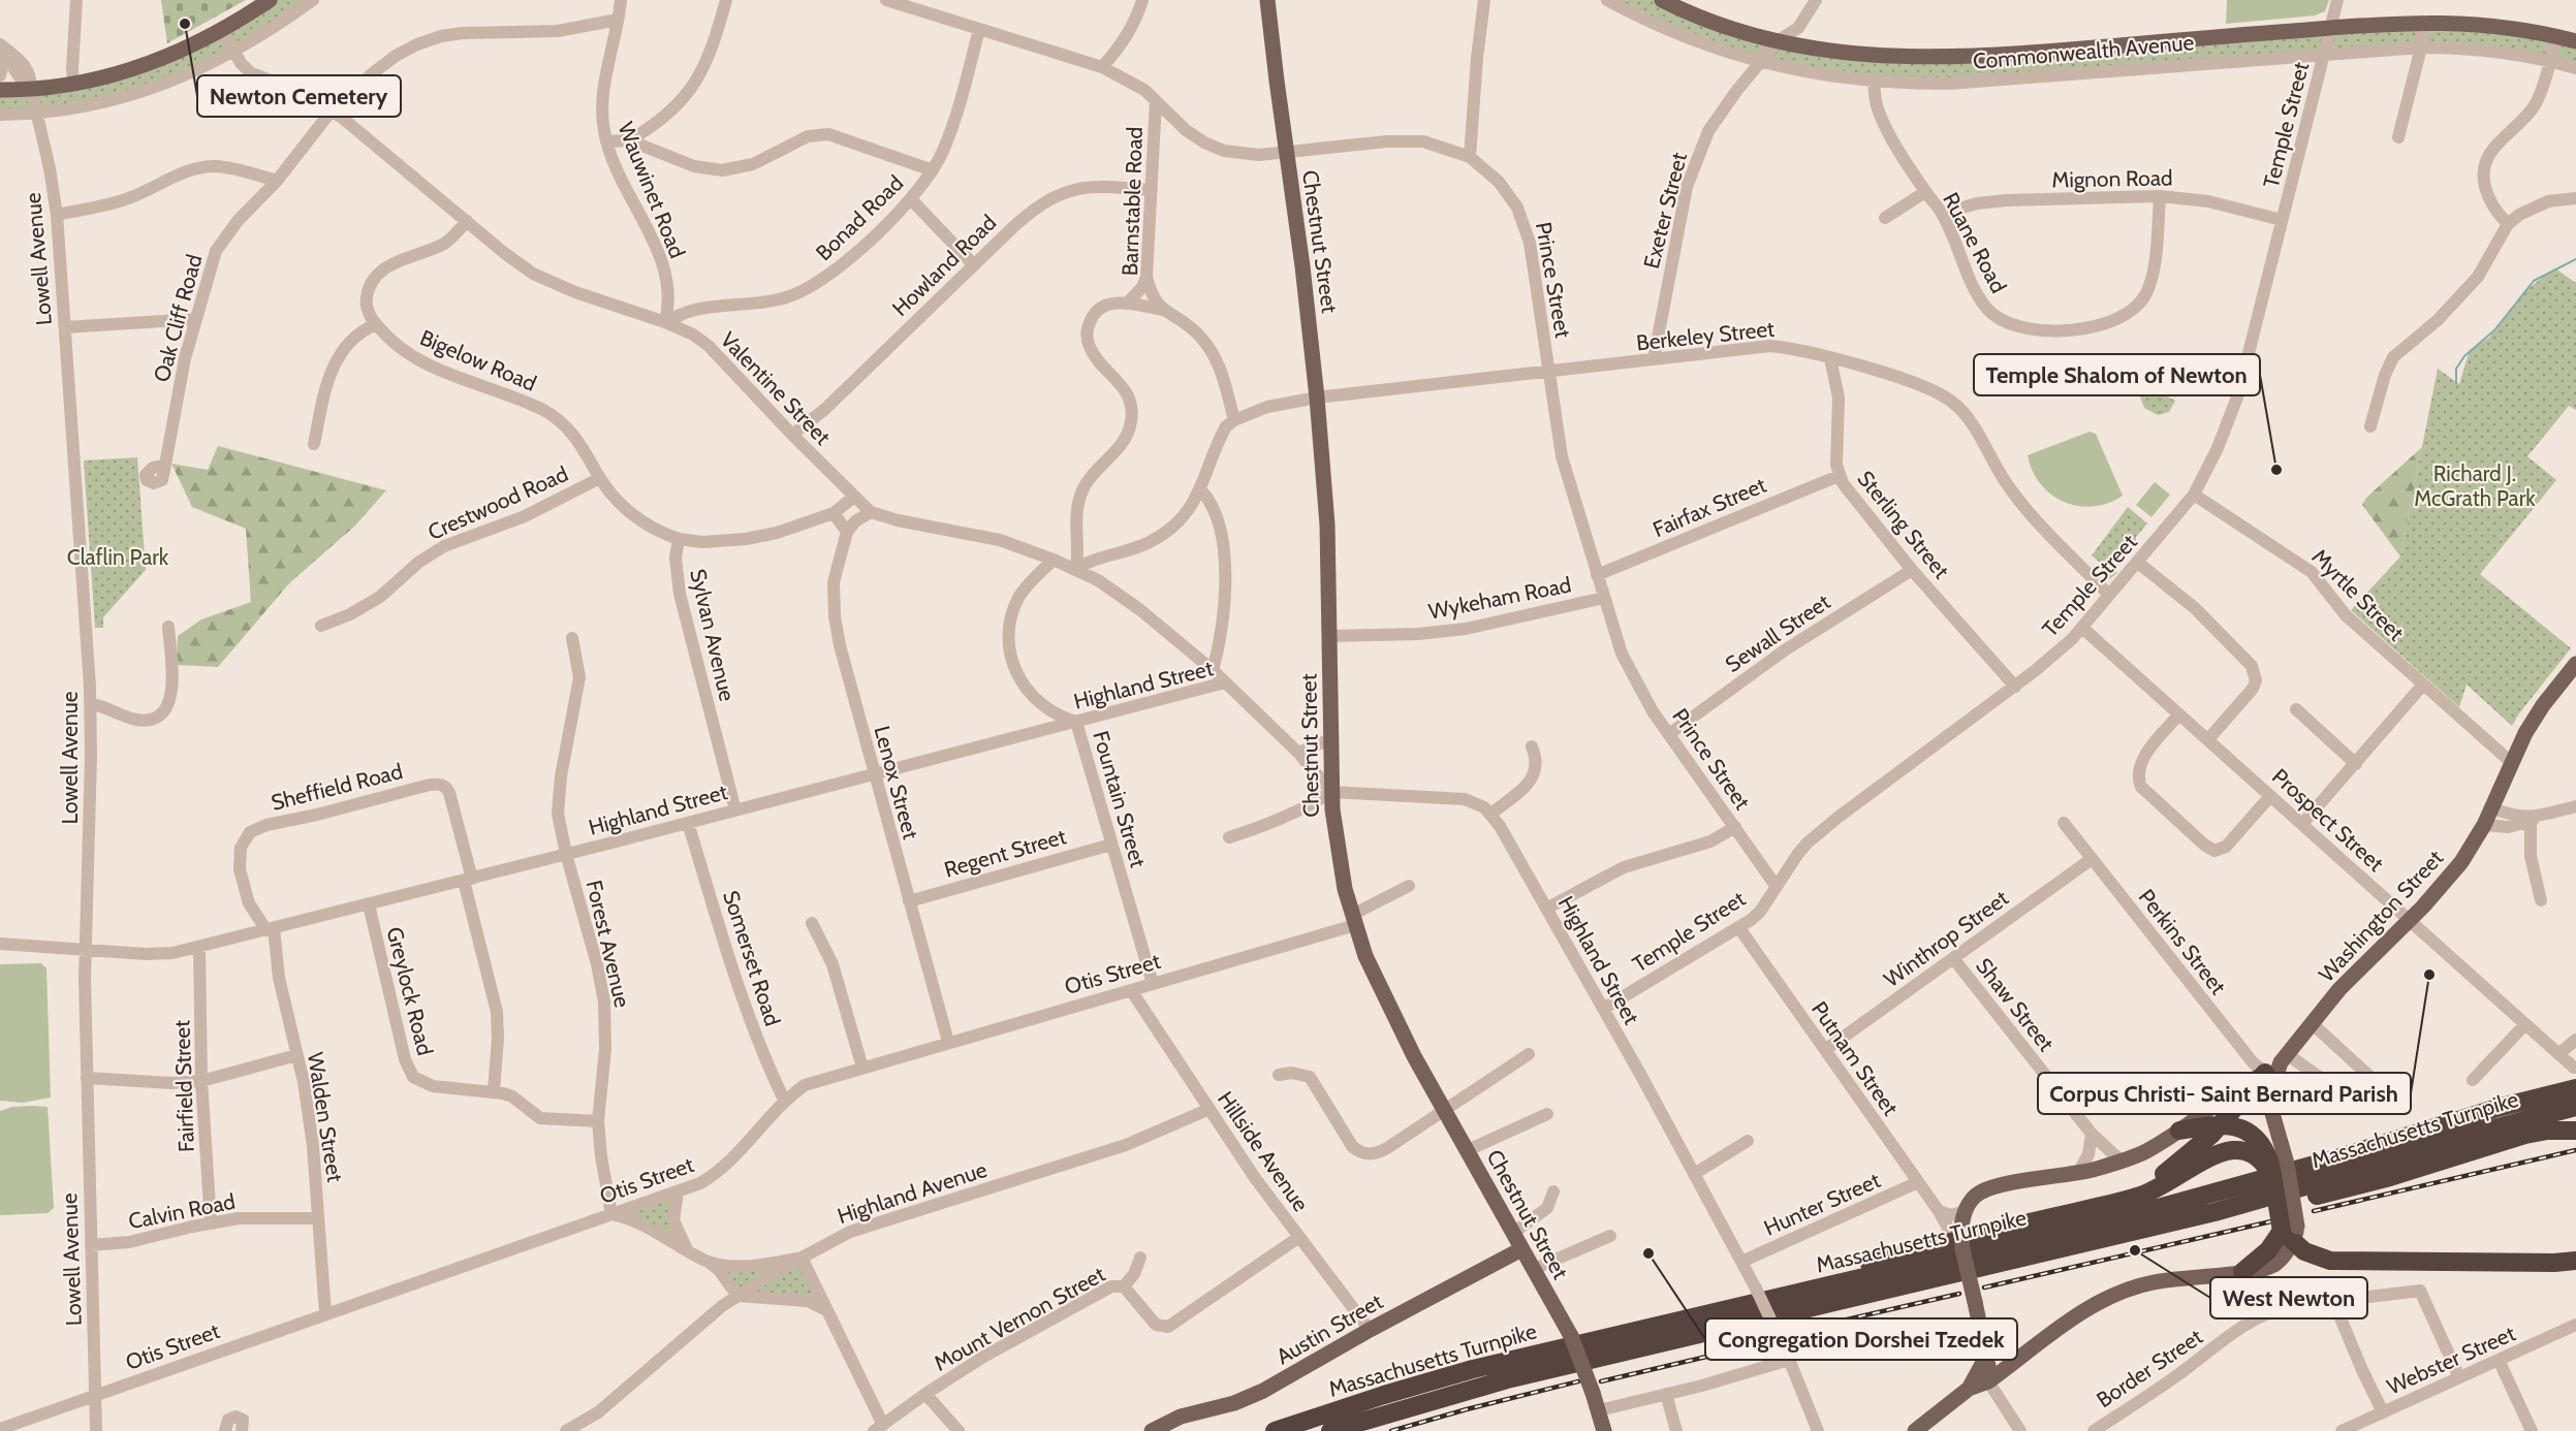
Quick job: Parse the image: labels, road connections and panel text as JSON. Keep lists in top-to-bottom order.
{
  "streets": {
    "highway": ["Massachusetts Turnpike"],
    "main road": [
      "Commonwealth Avenue",
      "Chestnut Street",
      "Washington Street",
      "Austin Street"
    ],
    "street": [
      "Temple Street",
      "Mignon Road",
      "Wauwinet Road",
      "Barnstable Road",
      "Exeter Street",
      "Bonad Road",
      "Ruane Road",
      "Lowell Avenue",
      "Howland Road",
      "Prince Street",
      "Oak Cliff Road",
      "Berkeley Street",
      "Bigelow Road",
      "Valentine Street",
      "Crestwood Road",
      "Fairfax Street",
      "Sterling Street",
      "Myrtle Street",
      "Wykeham Road",
      "Sewall Street",
      "Sylvan Avenue",
      "Highland Street",
      "Lenox Street",
      "Sheffield Road",
      "Fountain Street",
      "Prospect Street",
      "Regent Street",
      "Winthrop Street",
      "Perkins Street",
      "Forest Avenue",
      "Somerset Road",
      "Otis Street",
      "Greylock Road",
      "Shaw Street",
      "Putnam Street",
      "Fairfield Street",
      "Walden Street",
      "Hillside Avenue",
      "Highland Avenue",
      "Hunter Street",
      "Calvin Road",
      "Mount Vernon Street",
      "Webster Street",
      "Border Street"
    ]
  },
  "crossings": [
    ["Commonwealth Avenue", "Temple Street"],
    ["Commonwealth Avenue", "Exeter Street"],
    ["Commonwealth Avenue", "Ruane Road"],
    ["Temple Street", "Mignon Road"],
    ["Temple Street", "Prince Street"],
    ["Temple Street", "Berkeley Street"],
    ["Temple Street", "Sterling Street"],
    ["Temple Street", "Myrtle Street"],
    ["Temple Street", "Highland Street"],
    ["Temple Street", "Prospect Street"],
    ["Temple Street", "Putnam Street"],
    ["Mignon Road", "Ruane Road"],
    ["Wauwinet Road", "Bonad Road"],
    ["Wauwinet Road", "Oak Cliff Road"],
    ["Wauwinet Road", "Valentine Street"],
    ["Barnstable Road", "Howland Road"],
    ["Barnstable Road", "Prince Street"],
    ["Exeter Street", "Berkeley Street"],
    ["Bonad Road", "Prince Street"],
    ["Bonad Road", "Valentine Street"],
    ["Chestnut Street", "Prince Street"],
    ["Chestnut Street", "Berkeley Street"],
    ["Chestnut Street", "Wykeham Road"],
    ["Chestnut Street", "Highland Street"],
    ["Chestnut Street", "Otis Street"],
    ["Chestnut Street", "Austin Street"],
    ["Lowell Avenue", "Highland Street"],
    ["Lowell Avenue", "Otis Street"],
    ["Lowell Avenue", "Calvin Road"],
    ["Howland Road", "Valentine Street"],
    ["Prince Street", "Berkeley Street"],
    ["Prince Street", "Fairfax Street"],
    ["Prince Street", "Wykeham Road"],
    ["Prince Street", "Sewall Street"],
    ["Oak Cliff Road", "Valentine Street"],
    ["Berkeley Street", "Sterling Street"],
    ["Bigelow Road", "Valentine Street"],
    ["Bigelow Road", "Crestwood Road"],
    ["Bigelow Road", "Sylvan Avenue"],
    ["Valentine Street", "Sylvan Avenue"],
    ["Valentine Street", "Highland Street"],
    ["Valentine Street", "Fountain Street"],
    ["Fairfax Street", "Sterling Street"],
    ["Sterling Street", "Sewall Street"],
    ["Myrtle Street", "Washington Street"],
    ["Sylvan Avenue", "Highland Street"],
    ["Highland Street", "Lenox Street"],
    ["Highland Street", "Sheffield Road"],
    ["Highland Street", "Fountain Street"],
    ["Highland Street", "Forest Avenue"],
    ["Highland Street", "Somerset Road"],
    ["Highland Street", "Greylock Road"],
    ["Highland Street", "Fairfield Street"],
    ["Highland Street", "Walden Street"],
    ["Highland Street", "Hunter Street"],
    ["Lenox Street", "Regent Street"],
    ["Lenox Street", "Otis Street"],
    ["Sheffield Road", "Walden Street"],
    ["Fountain Street", "Regent Street"],
    ["Fountain Street", "Otis Street"],
    ["Prospect Street", "Washington Street"],
    ["Washington Street", "Perkins Street"],
    ["Washington Street", "Shaw Street"],
    ["Winthrop Street", "Perkins Street"],
    ["Winthrop Street", "Shaw Street"],
    ["Winthrop Street", "Putnam Street"],
    ["Forest Avenue", "Otis Street"],
    ["Forest Avenue", "Greylock Road"],
    ["Somerset Road", "Otis Street"],
    ["Otis Street", "Walden Street"],
    ["Otis Street", "Hillside Avenue"],
    ["Putnam Street", "Hunter Street"],
    ["Fairfield Street", "Calvin Road"],
    ["Walden Street", "Calvin Road"],
    ["Hillside Avenue", "Highland Avenue"],
    ["Hillside Avenue", "Mount Vernon Street"],
    ["Hillside Avenue", "Austin Street"],
    ["Webster Street", "Border Street"]
  ],
  "parks": ["Richard J. McGrath Park", "Claflin Park"],
  "places": [
    "Newton Cemetery",
    "Temple Shalom of Newton",
    "Corpus Christi- Saint Bernard Parish",
    "West Newton",
    "Congregation Dorshei Tzedek"
  ]
}
